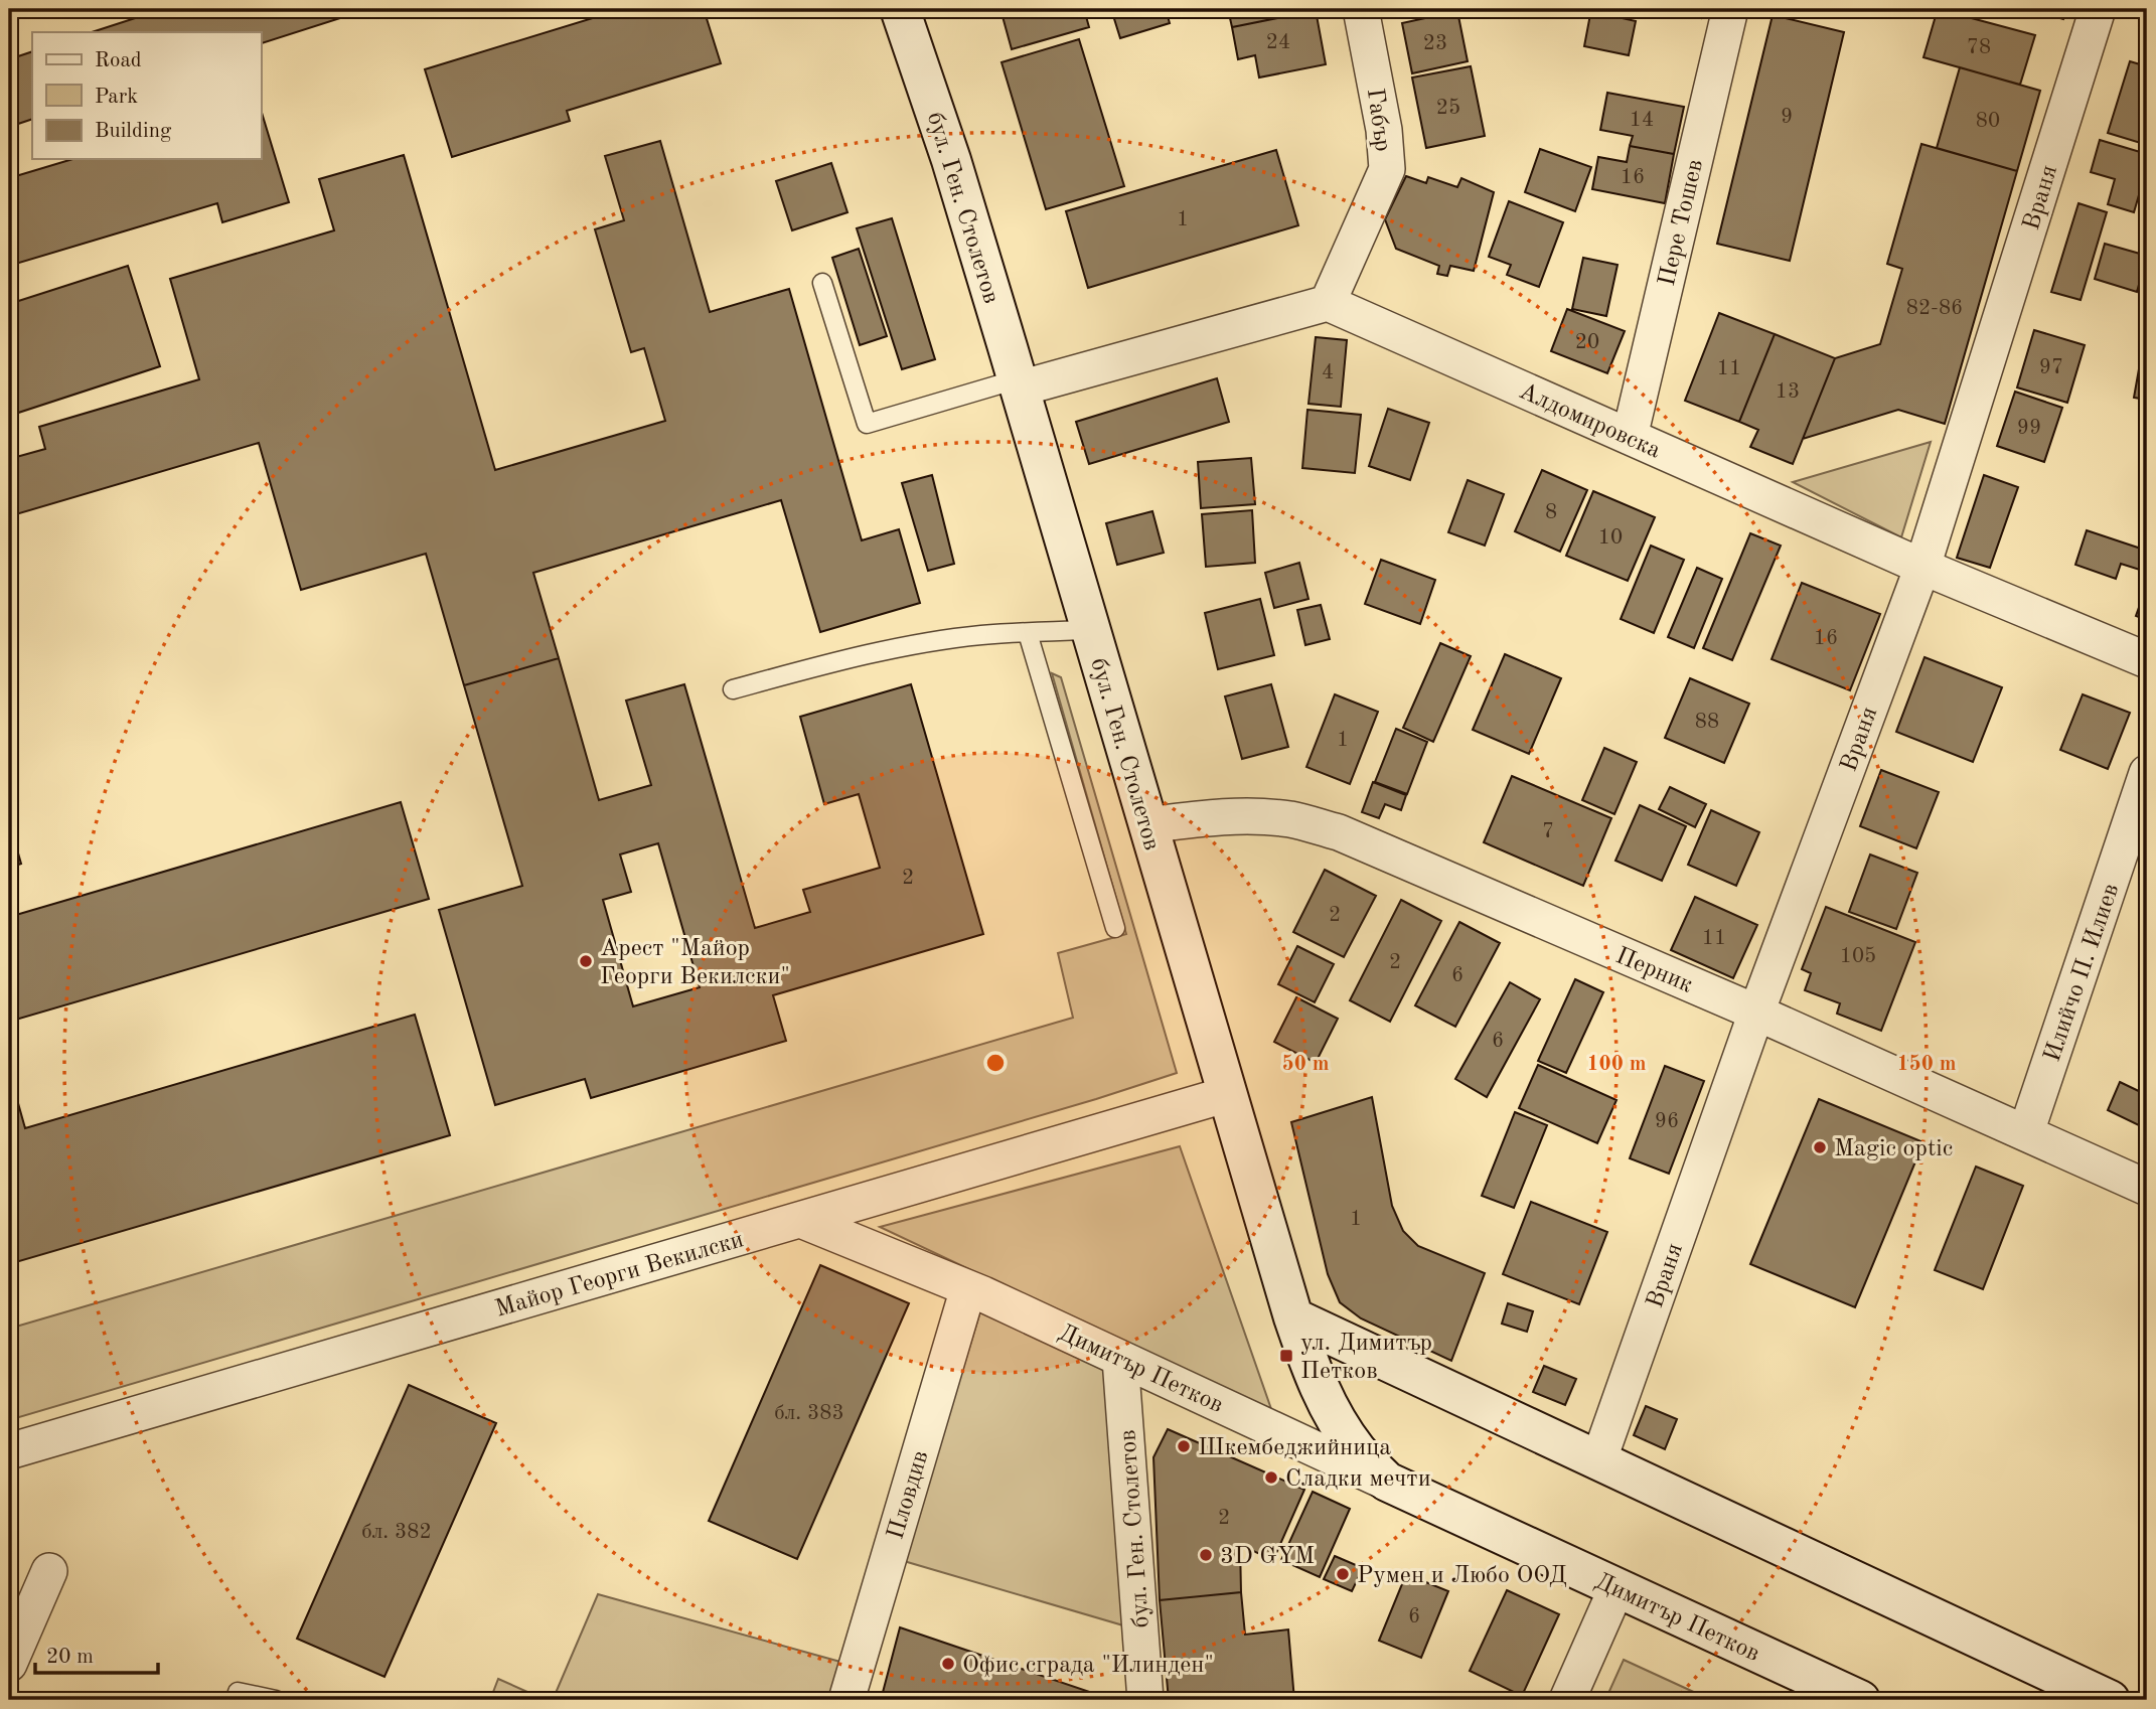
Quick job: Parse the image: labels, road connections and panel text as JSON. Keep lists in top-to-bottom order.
{
  "streets": {
    "street": [
      "Габър",
      "Враня",
      "бул. Ген. Столетов",
      "Пере Тошев",
      "Алдомировска",
      "Перник",
      "Илийчо П. Илиев",
      "Майор Георги Векилски",
      "Димитър Петков",
      "Пловдив"
    ]
  },
  "crossings": [
    ["Габър", "Алдомировска"],
    ["Враня", "Алдомировска"],
    ["Враня", "Перник"],
    ["бул. Ген. Столетов", "Перник"],
    ["бул. Ген. Столетов", "Майор Георги Векилски"],
    ["бул. Ген. Столетов", "Димитър Петков"],
    ["Пере Тошев", "Алдомировска"],
    ["Перник", "Илийчо П. Илиев"],
    ["Майор Георги Векилски", "Димитър Петков"],
    ["Димитър Петков", "Пловдив"]
  ],
  "places": {
    "other": [
      "Арест \"Майор Георги Векилски\"",
      "Magic optic",
      "Шкембеджийница",
      "Сладки мечти",
      "3D GYM",
      "Румен и Любо ООД",
      "Офис сграда \"Илинден\""
    ],
    "transit": ["ул. Димитър Петков"]
  },
  "house_numbers": [
    "24",
    "23",
    "78",
    "25",
    "9",
    "14",
    "80",
    "16",
    "1",
    "82-86",
    "20",
    "97",
    "11",
    "4",
    "13",
    "99",
    "8",
    "10",
    "16",
    "88",
    "1",
    "7",
    "2",
    "2",
    "11",
    "105",
    "2",
    "6",
    "6",
    "96",
    "1",
    "бл. 383",
    "2",
    "бл. 382",
    "6"
  ],
  "legend": ["Road", "Park", "Building"],
  "scale_bar": "20 m",
  "rings": ["50 m", "100 m", "150 m"]
}
